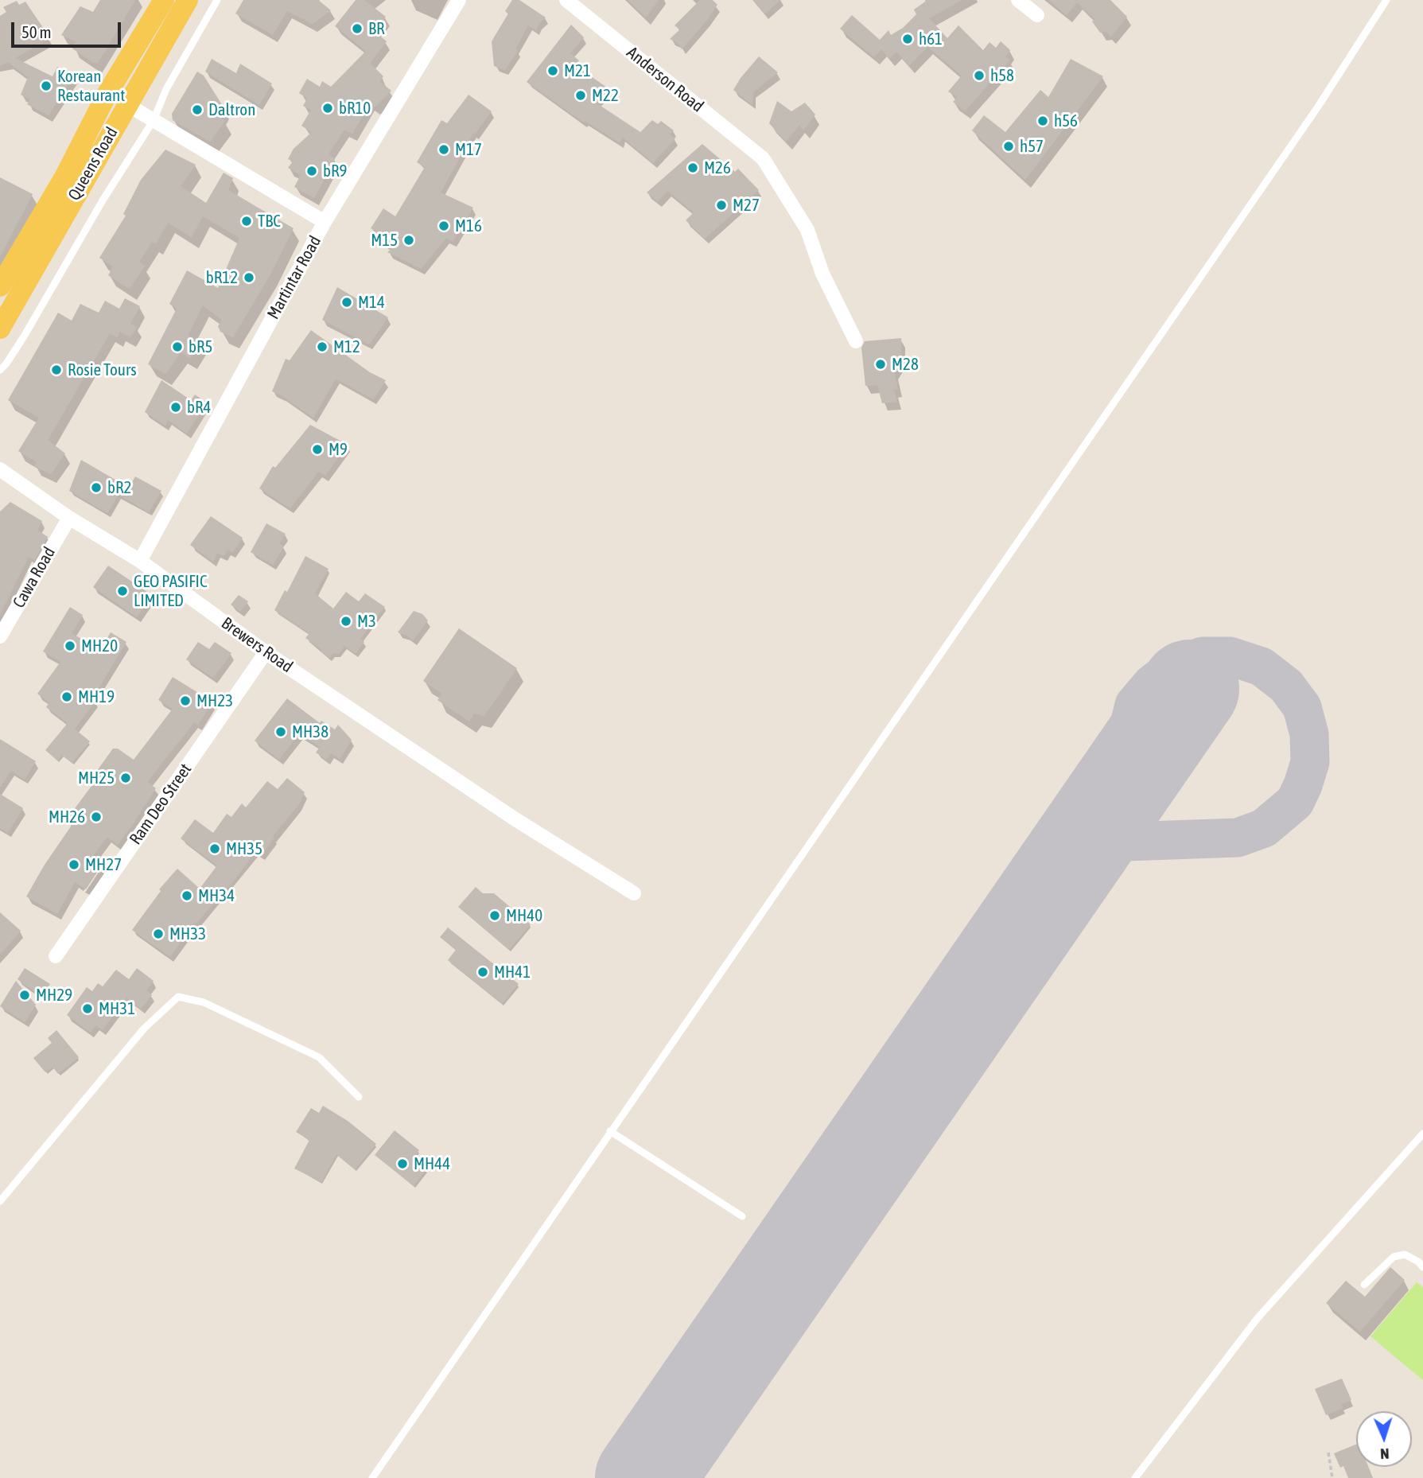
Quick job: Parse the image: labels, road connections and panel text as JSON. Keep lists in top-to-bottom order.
{
  "streets": {
    "main road": ["Queens Road"],
    "street": [
      "Anderson Road",
      "Martintar Road",
      "Cawa Road",
      "Brewers Road",
      "Ram Deo Street"
    ]
  },
  "crossings": [
    ["Martintar Road", "Brewers Road"],
    ["Cawa Road", "Brewers Road"],
    ["Brewers Road", "Ram Deo Street"]
  ],
  "places": [
    "BR",
    "h61",
    "M21",
    "h58",
    "Korean Restaurant",
    "M22",
    "bR10",
    "Daltron",
    "h56",
    "h57",
    "M17",
    "M26",
    "bR9",
    "M27",
    "TBC",
    "M16",
    "M15",
    "bR12",
    "M14",
    "bR5",
    "M12",
    "M28",
    "Rosie Tours",
    "bR4",
    "M9",
    "bR2",
    "GEO PASIFIC LIMITED",
    "M3",
    "MH20",
    "MH19",
    "MH23",
    "MH38",
    "MH25",
    "MH26",
    "MH35",
    "MH27",
    "MH34",
    "MH40",
    "MH33",
    "MH41",
    "MH29",
    "MH31",
    "MH44"
  ],
  "scale_bar": "50 m",
  "north": "bottom"
}
